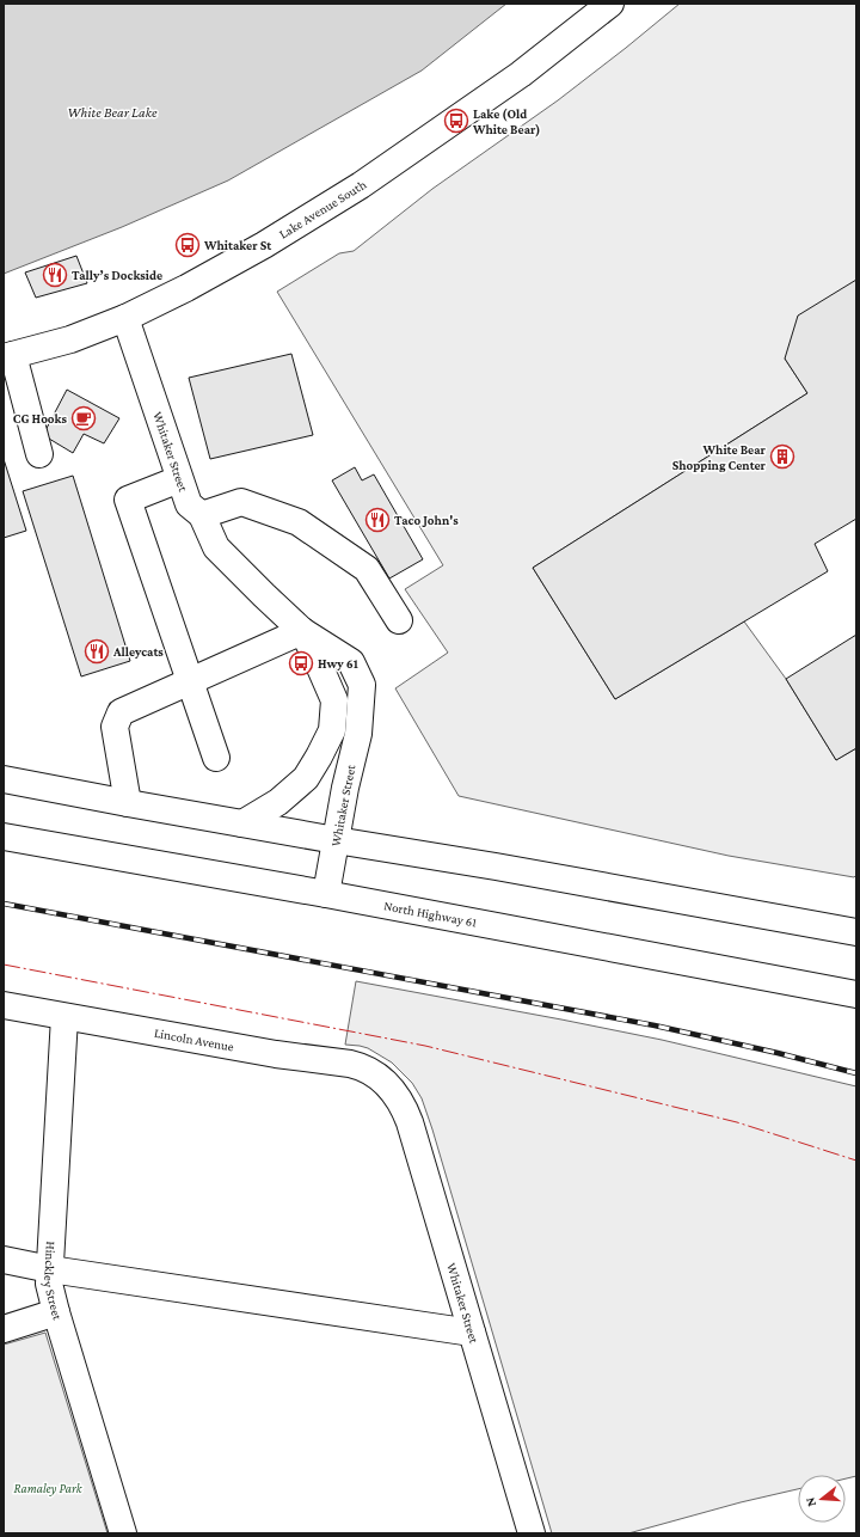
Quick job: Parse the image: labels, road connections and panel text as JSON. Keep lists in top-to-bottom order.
{
  "streets": {
    "street": [
      "Lake Avenue South",
      "Whitaker Street",
      "North Highway 61",
      "Lincoln Avenue",
      "Hinckley Street"
    ]
  },
  "crossings": [
    ["Lake Avenue South", "Whitaker Street"],
    ["Whitaker Street", "North Highway 61"],
    ["Whitaker Street", "Lincoln Avenue"],
    ["Lincoln Avenue", "Hinckley Street"]
  ],
  "water": ["White Bear Lake"],
  "parks": ["Ramaley Park"],
  "places": {
    "bus stop": ["Lake (Old White Bear)", "Whitaker St", "Hwy 61"],
    "restaurant": ["Tally’s Dockside", "Taco John's", "Alleycats"],
    "cafe": ["CG Hooks"],
    "building": ["White Bear Shopping Center"]
  },
  "north": "left"
}
